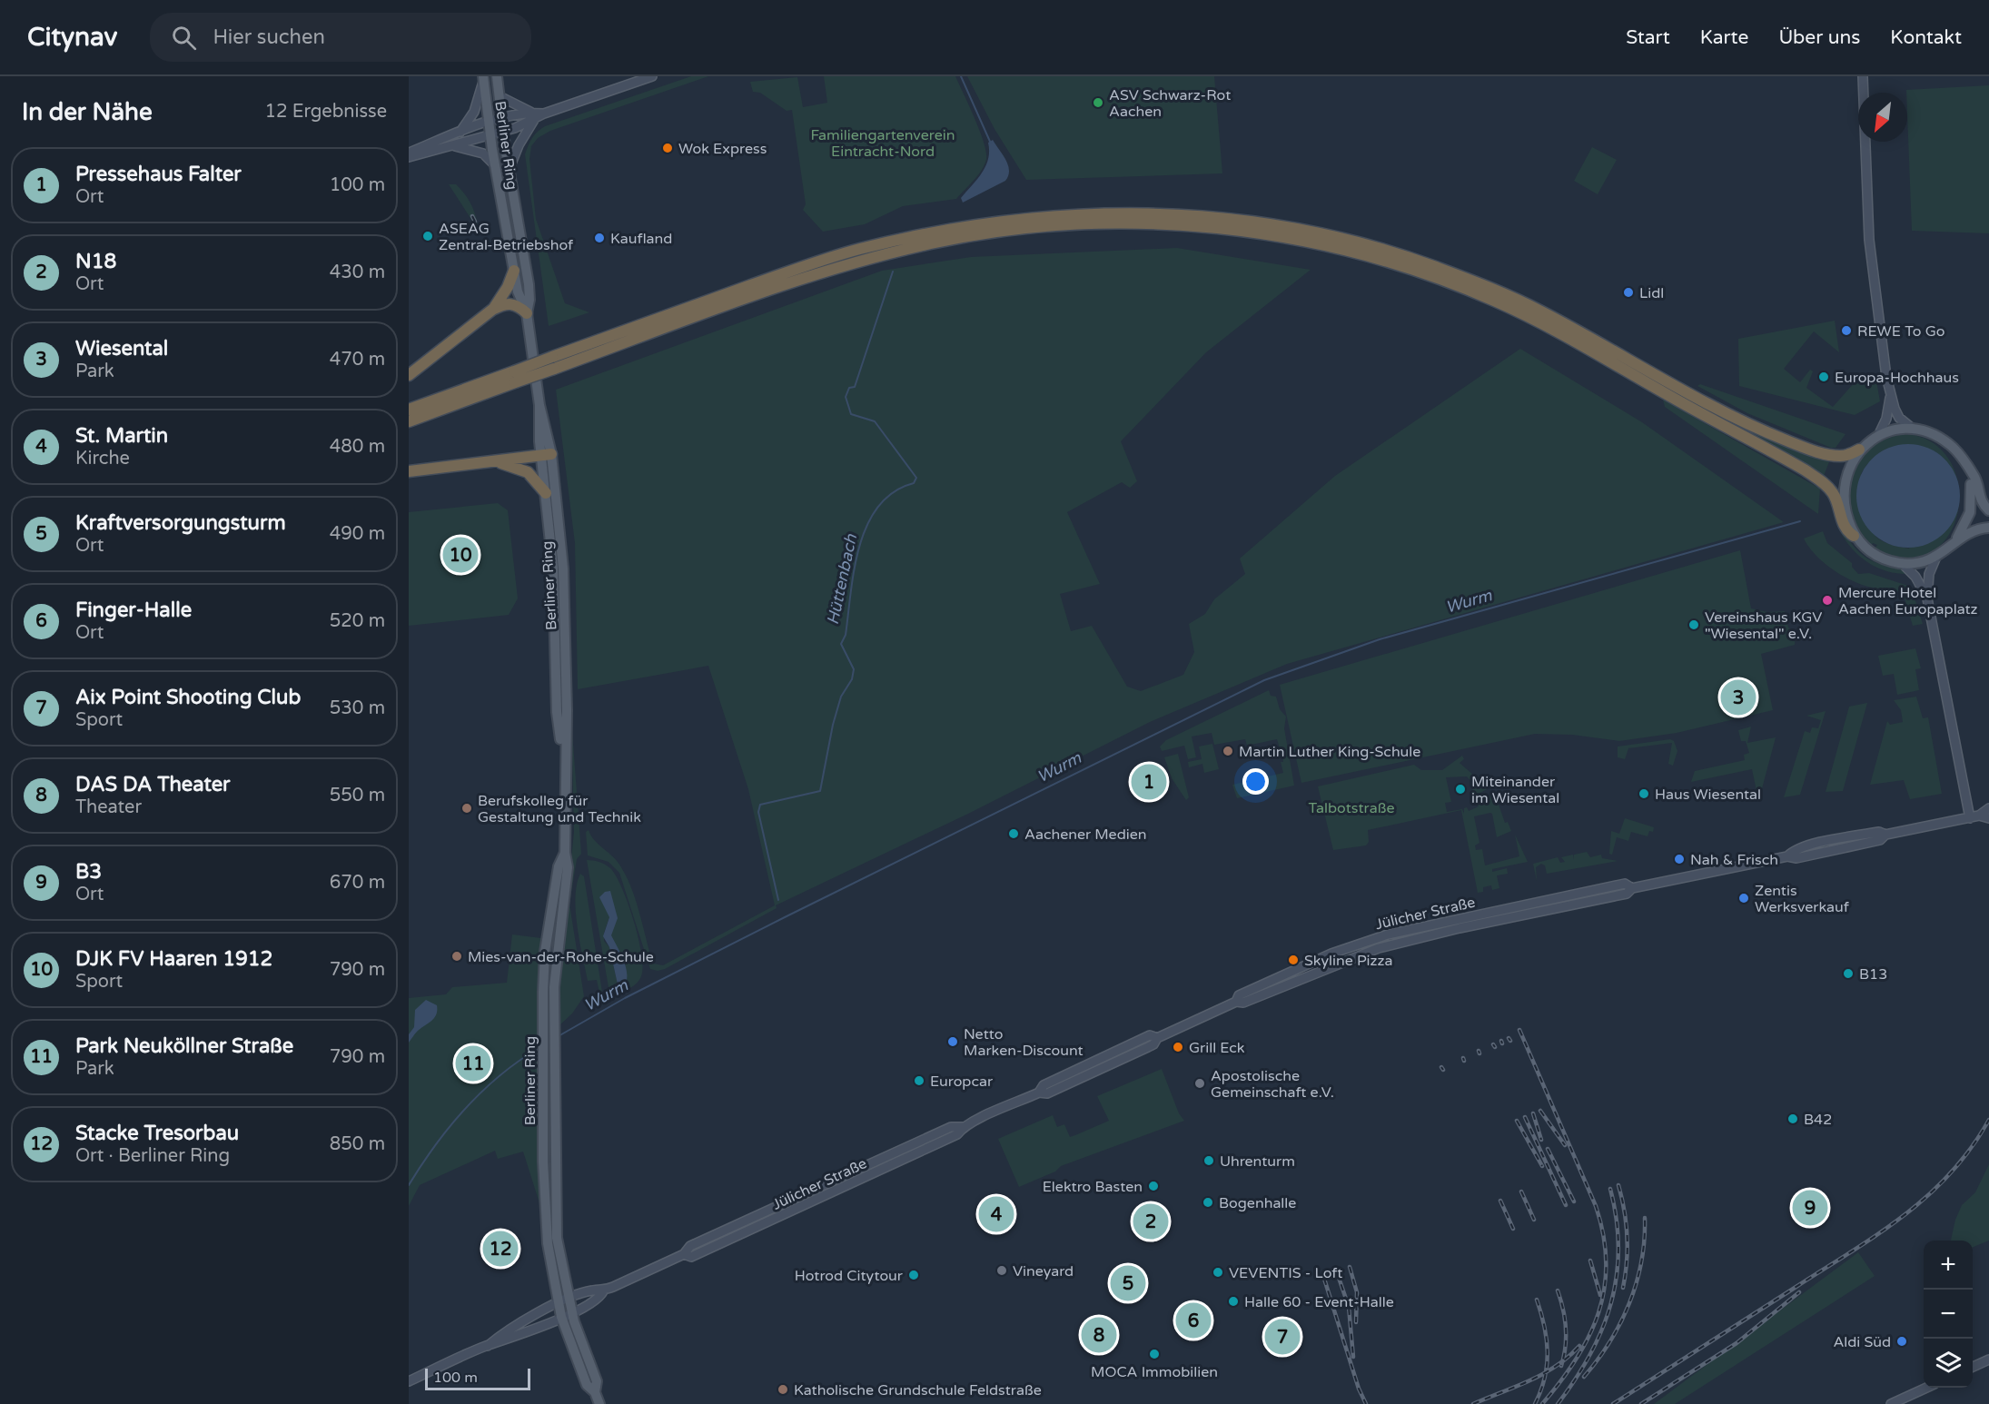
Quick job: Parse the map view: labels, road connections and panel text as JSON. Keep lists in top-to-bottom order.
{
  "streets": {
    "main road": ["Berliner Ring", "Jülicher Straße"]
  },
  "crossings": [
    ["Berliner Ring", "Jülicher Straße"]
  ],
  "water": ["Hüttenbach", "Wurm"],
  "parks": ["Familiengartenverein Eintracht-Nord", "Talbotstraße"],
  "places": [
    "ASV Schwarz-Rot Aachen",
    "Wok Express",
    "ASEAG Zentral-Betriebshof",
    "Kaufland",
    "Lidl",
    "REWE To Go",
    "Europa-Hochhaus",
    "Mercure Hotel Aachen Europaplatz",
    "Vereinshaus KGV \"Wiesental\" e.V.",
    "Martin Luther King-Schule",
    "Miteinander im Wiesental",
    "Haus Wiesental",
    "Berufskolleg für Gestaltung und Technik",
    "Aachener Medien",
    "Nah & Frisch",
    "Zentis Werksverkauf",
    "Mies-van-der-Rohe-Schule",
    "Skyline Pizza",
    "B13",
    "Netto Marken-Discount",
    "Grill Eck",
    "Europcar",
    "Apostolische Gemeinschaft e.V.",
    "B42",
    "Uhrenturm",
    "Elektro Basten",
    "Bogenhalle",
    "Vineyard",
    "VEVENTIS - Loft",
    "Hotrod Citytour",
    "Halle 60 - Event-Halle",
    "Aldi Süd",
    "MOCA Immobilien",
    "Katholische Grundschule Feldstraße"
  ],
  "scale_bar": "100 m",
  "north": "bottom left",
  "page": {
    "header": "Citynav",
    "search": "Hier suchen",
    "nav": [
      "Start",
      "Karte",
      "Über uns",
      "Kontakt"
    ],
    "heading": ["In der Nähe", "12 Ergebnisse"],
    "list": [
      {
        "mark": "1",
        "name": "Pressehaus Falter",
        "note": "Ort",
        "value": "100 m"
      },
      {
        "mark": "2",
        "name": "N18",
        "note": "Ort",
        "value": "430 m"
      },
      {
        "mark": "3",
        "name": "Wiesental",
        "note": "Park",
        "value": "470 m"
      },
      {
        "mark": "4",
        "name": "St. Martin",
        "note": "Kirche",
        "value": "480 m"
      },
      {
        "mark": "5",
        "name": "Kraftversorgungsturm",
        "note": "Ort",
        "value": "490 m"
      },
      {
        "mark": "6",
        "name": "Finger-Halle",
        "note": "Ort",
        "value": "520 m"
      },
      {
        "mark": "7",
        "name": "Aix Point Shooting Club",
        "note": "Sport",
        "value": "530 m"
      },
      {
        "mark": "8",
        "name": "DAS DA Theater",
        "note": "Theater",
        "value": "550 m"
      },
      {
        "mark": "9",
        "name": "B3",
        "note": "Ort",
        "value": "670 m"
      },
      {
        "mark": "10",
        "name": "DJK FV Haaren 1912",
        "note": "Sport",
        "value": "790 m"
      },
      {
        "mark": "11",
        "name": "Park Neuköllner Straße",
        "note": "Park",
        "value": "790 m"
      },
      {
        "mark": "12",
        "name": "Stacke Tresorbau",
        "note": "Ort · Berliner Ring",
        "value": "850 m"
      }
    ],
    "pins": [
      "10",
      "3",
      "1",
      "11",
      "9",
      "4",
      "2",
      "12",
      "5",
      "6",
      "8",
      "7"
    ],
    "map_buttons": ["+", "−"],
    "scale": "100 m"
  }
}
